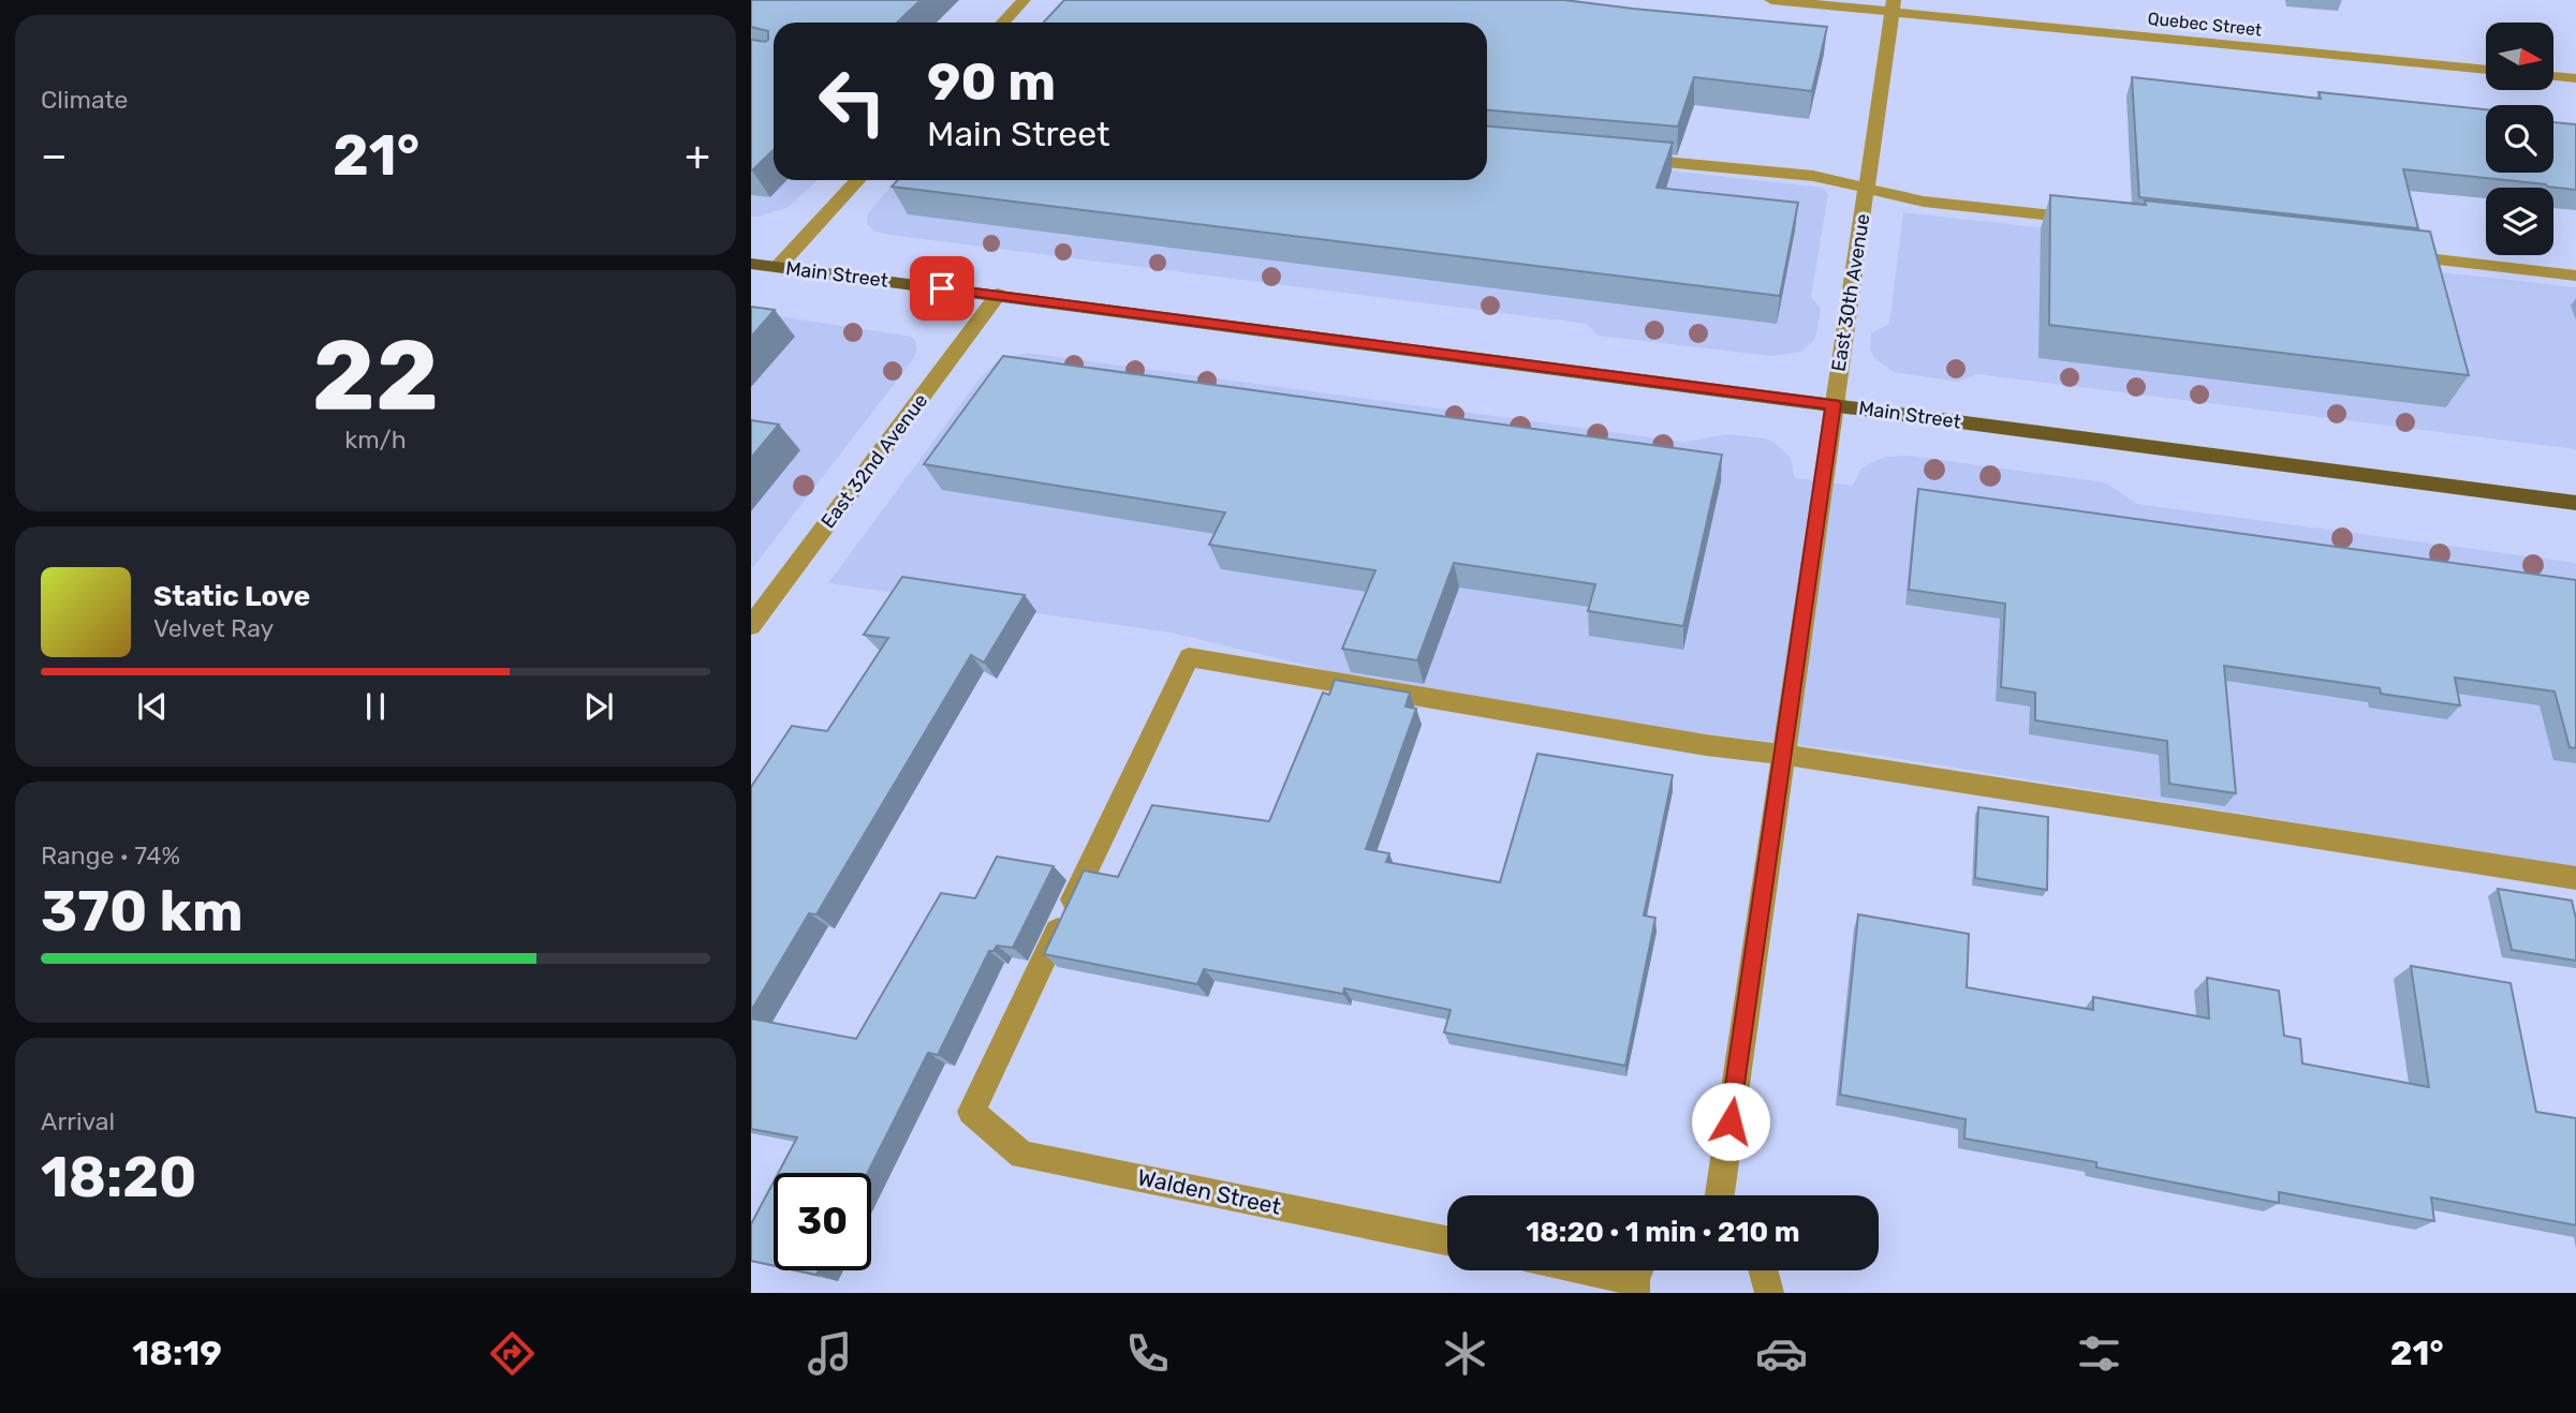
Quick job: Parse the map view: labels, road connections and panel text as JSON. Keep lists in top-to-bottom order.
{
  "streets": {
    "main road": ["Main Street"],
    "street": [
      "Quebec Street",
      "East 30th Avenue",
      "East 32nd Avenue",
      "Walden Street"
    ]
  },
  "crossings": [
    ["Quebec Street", "East 30th Avenue"],
    ["Main Street", "East 30th Avenue"],
    ["Main Street", "East 32nd Avenue"],
    ["East 30th Avenue", "Walden Street"]
  ],
  "north": "right",
  "page": {
    "tile": [
      "Climate",
      ["22", "km/h"],
      ["Range · 74%", "370 km"],
      ["Arrival", "18:20"]
    ],
    "turn": ["90 m", "Main Street"],
    "heat": ["−", "21°", "+"],
    "song": ["Static Love", "Velvet Ray"],
    "limit": "30",
    "trip": "18:20 · 1 min · 210 m",
    "tabs": ["18:19", "21°"]
  }
}
